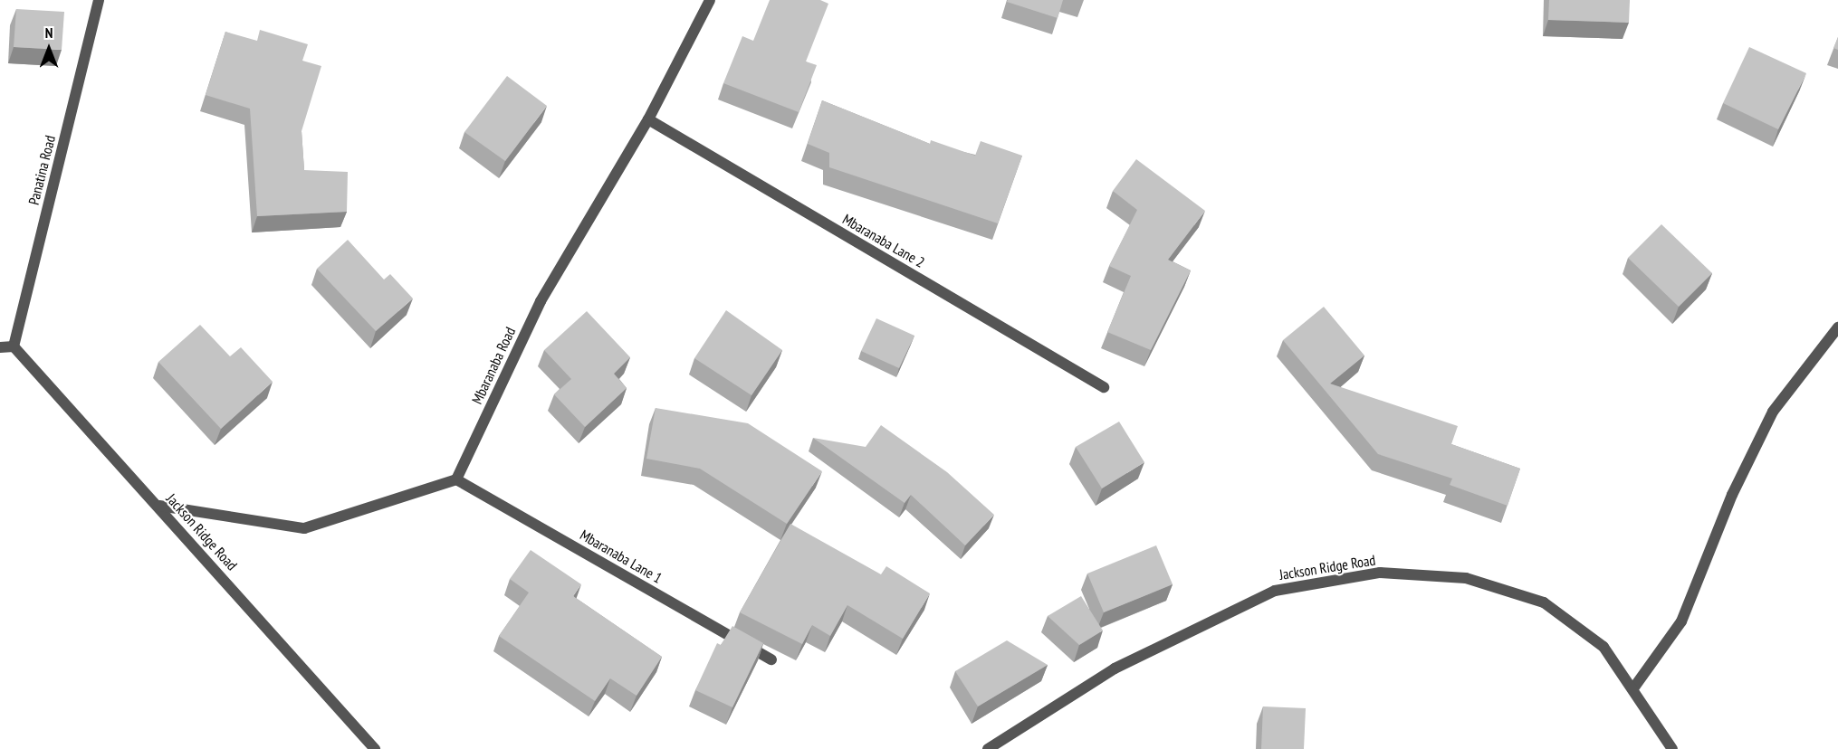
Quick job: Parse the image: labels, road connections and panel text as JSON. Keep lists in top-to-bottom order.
{
  "streets": {
    "street": [
      "Panatina Road",
      "Mbaranaba Lane 2",
      "Mbaranaba Road",
      "Jackson Ridge Road",
      "Mbaranaba Lane 1"
    ]
  },
  "crossings": [
    ["Panatina Road", "Jackson Ridge Road"],
    ["Mbaranaba Lane 2", "Mbaranaba Road"],
    ["Mbaranaba Road", "Mbaranaba Lane 1"]
  ],
  "north": "top"
}
